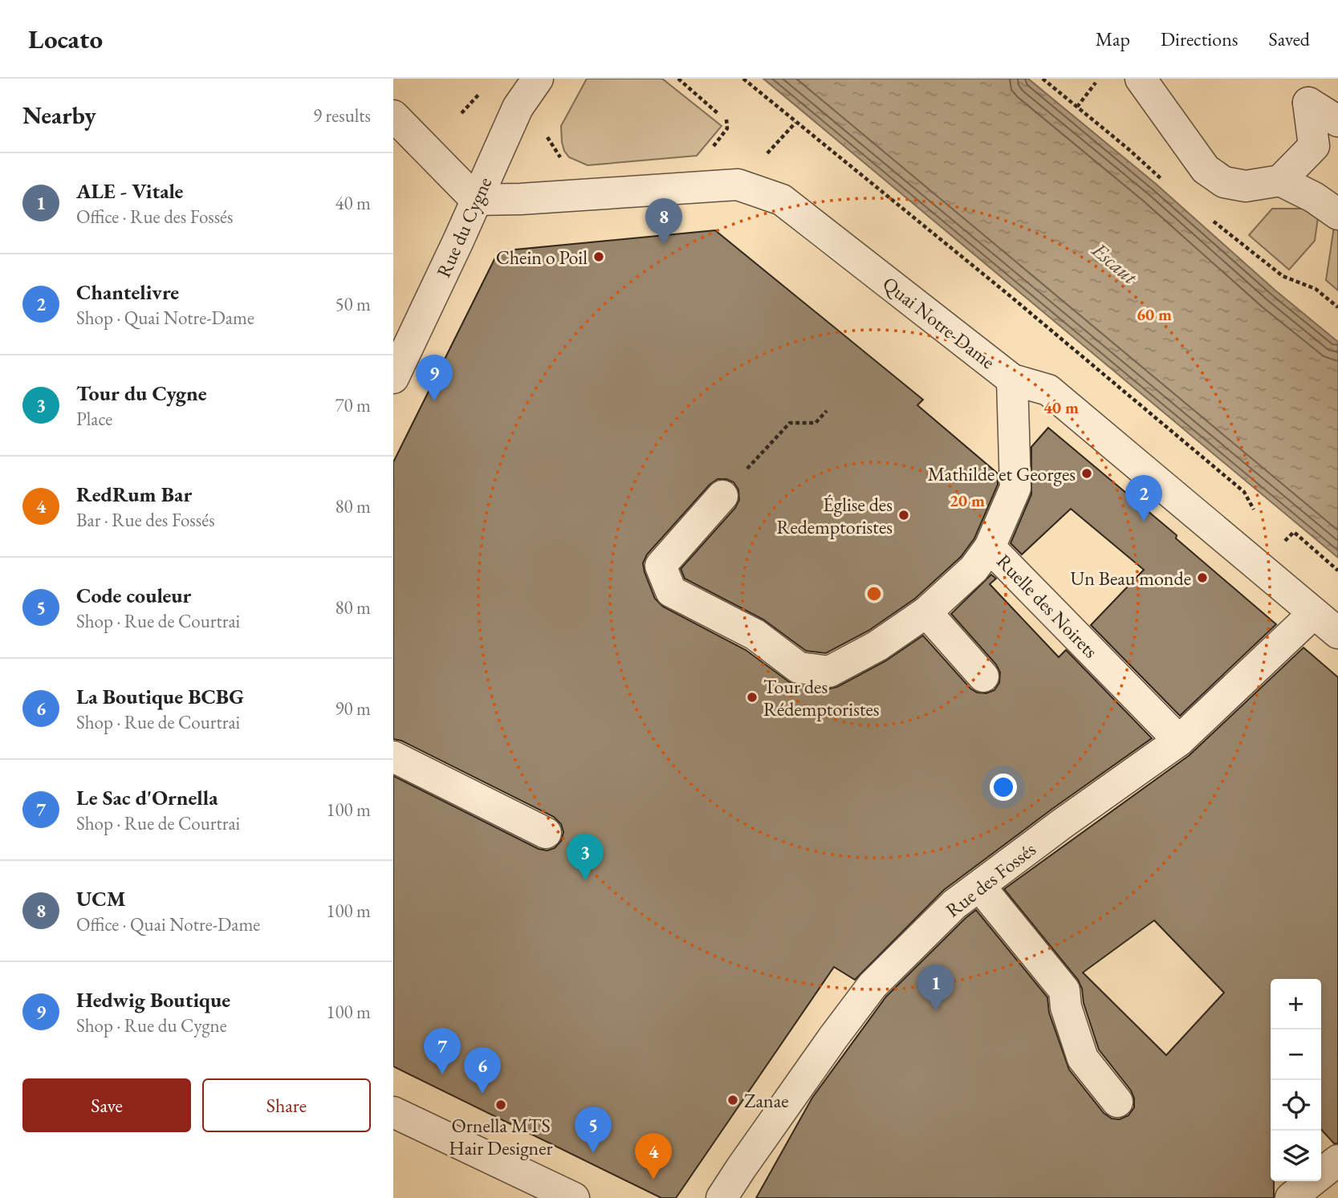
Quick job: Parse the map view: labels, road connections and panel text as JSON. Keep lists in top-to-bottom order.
{
  "streets": {
    "street": [
      "Rue du Cygne",
      "Quai Notre-Dame",
      "Ruelle des Noirets",
      "Rue des Fossés"
    ]
  },
  "crossings": [
    ["Rue du Cygne", "Quai Notre-Dame"],
    ["Quai Notre-Dame", "Ruelle des Noirets"],
    ["Quai Notre-Dame", "Rue des Fossés"],
    ["Ruelle des Noirets", "Rue des Fossés"]
  ],
  "water": ["Escaut"],
  "places": [
    "Chein o Poil",
    "Mathilde et Georges",
    "Église des Redemptoristes",
    "Un Beau monde",
    "Tour des Rédemptoristes",
    "Zanae",
    "Ornella MTS Hair Designer"
  ],
  "page": {
    "header": "Locato",
    "nav": ["Map", "Directions", "Saved"],
    "heading": ["Nearby", "9 results"],
    "list": [
      {
        "mark": "1",
        "name": "ALE - Vitale",
        "note": "Office · Rue des Fossés",
        "value": "40 m"
      },
      {
        "mark": "2",
        "name": "Chantelivre",
        "note": "Shop · Quai Notre-Dame",
        "value": "50 m"
      },
      {
        "mark": "3",
        "name": "Tour du Cygne",
        "note": "Place",
        "value": "70 m"
      },
      {
        "mark": "4",
        "name": "RedRum Bar",
        "note": "Bar · Rue des Fossés",
        "value": "80 m"
      },
      {
        "mark": "5",
        "name": "Code couleur",
        "note": "Shop · Rue de Courtrai",
        "value": "80 m"
      },
      {
        "mark": "6",
        "name": "La Boutique BCBG",
        "note": "Shop · Rue de Courtrai",
        "value": "90 m"
      },
      {
        "mark": "7",
        "name": "Le Sac d'Ornella",
        "note": "Shop · Rue de Courtrai",
        "value": "100 m"
      },
      {
        "mark": "8",
        "name": "UCM",
        "note": "Office · Quai Notre-Dame",
        "value": "100 m"
      },
      {
        "mark": "9",
        "name": "Hedwig Boutique",
        "note": "Shop · Rue du Cygne",
        "value": "100 m"
      }
    ],
    "pins": [
      "8",
      "9",
      "2",
      "3",
      "1",
      "7",
      "6",
      "5",
      "4"
    ],
    "map_buttons": ["+", "−"],
    "buttons": ["Save", "Share"]
  },
  "rings": ["60 m", "40 m", "20 m"]
}
